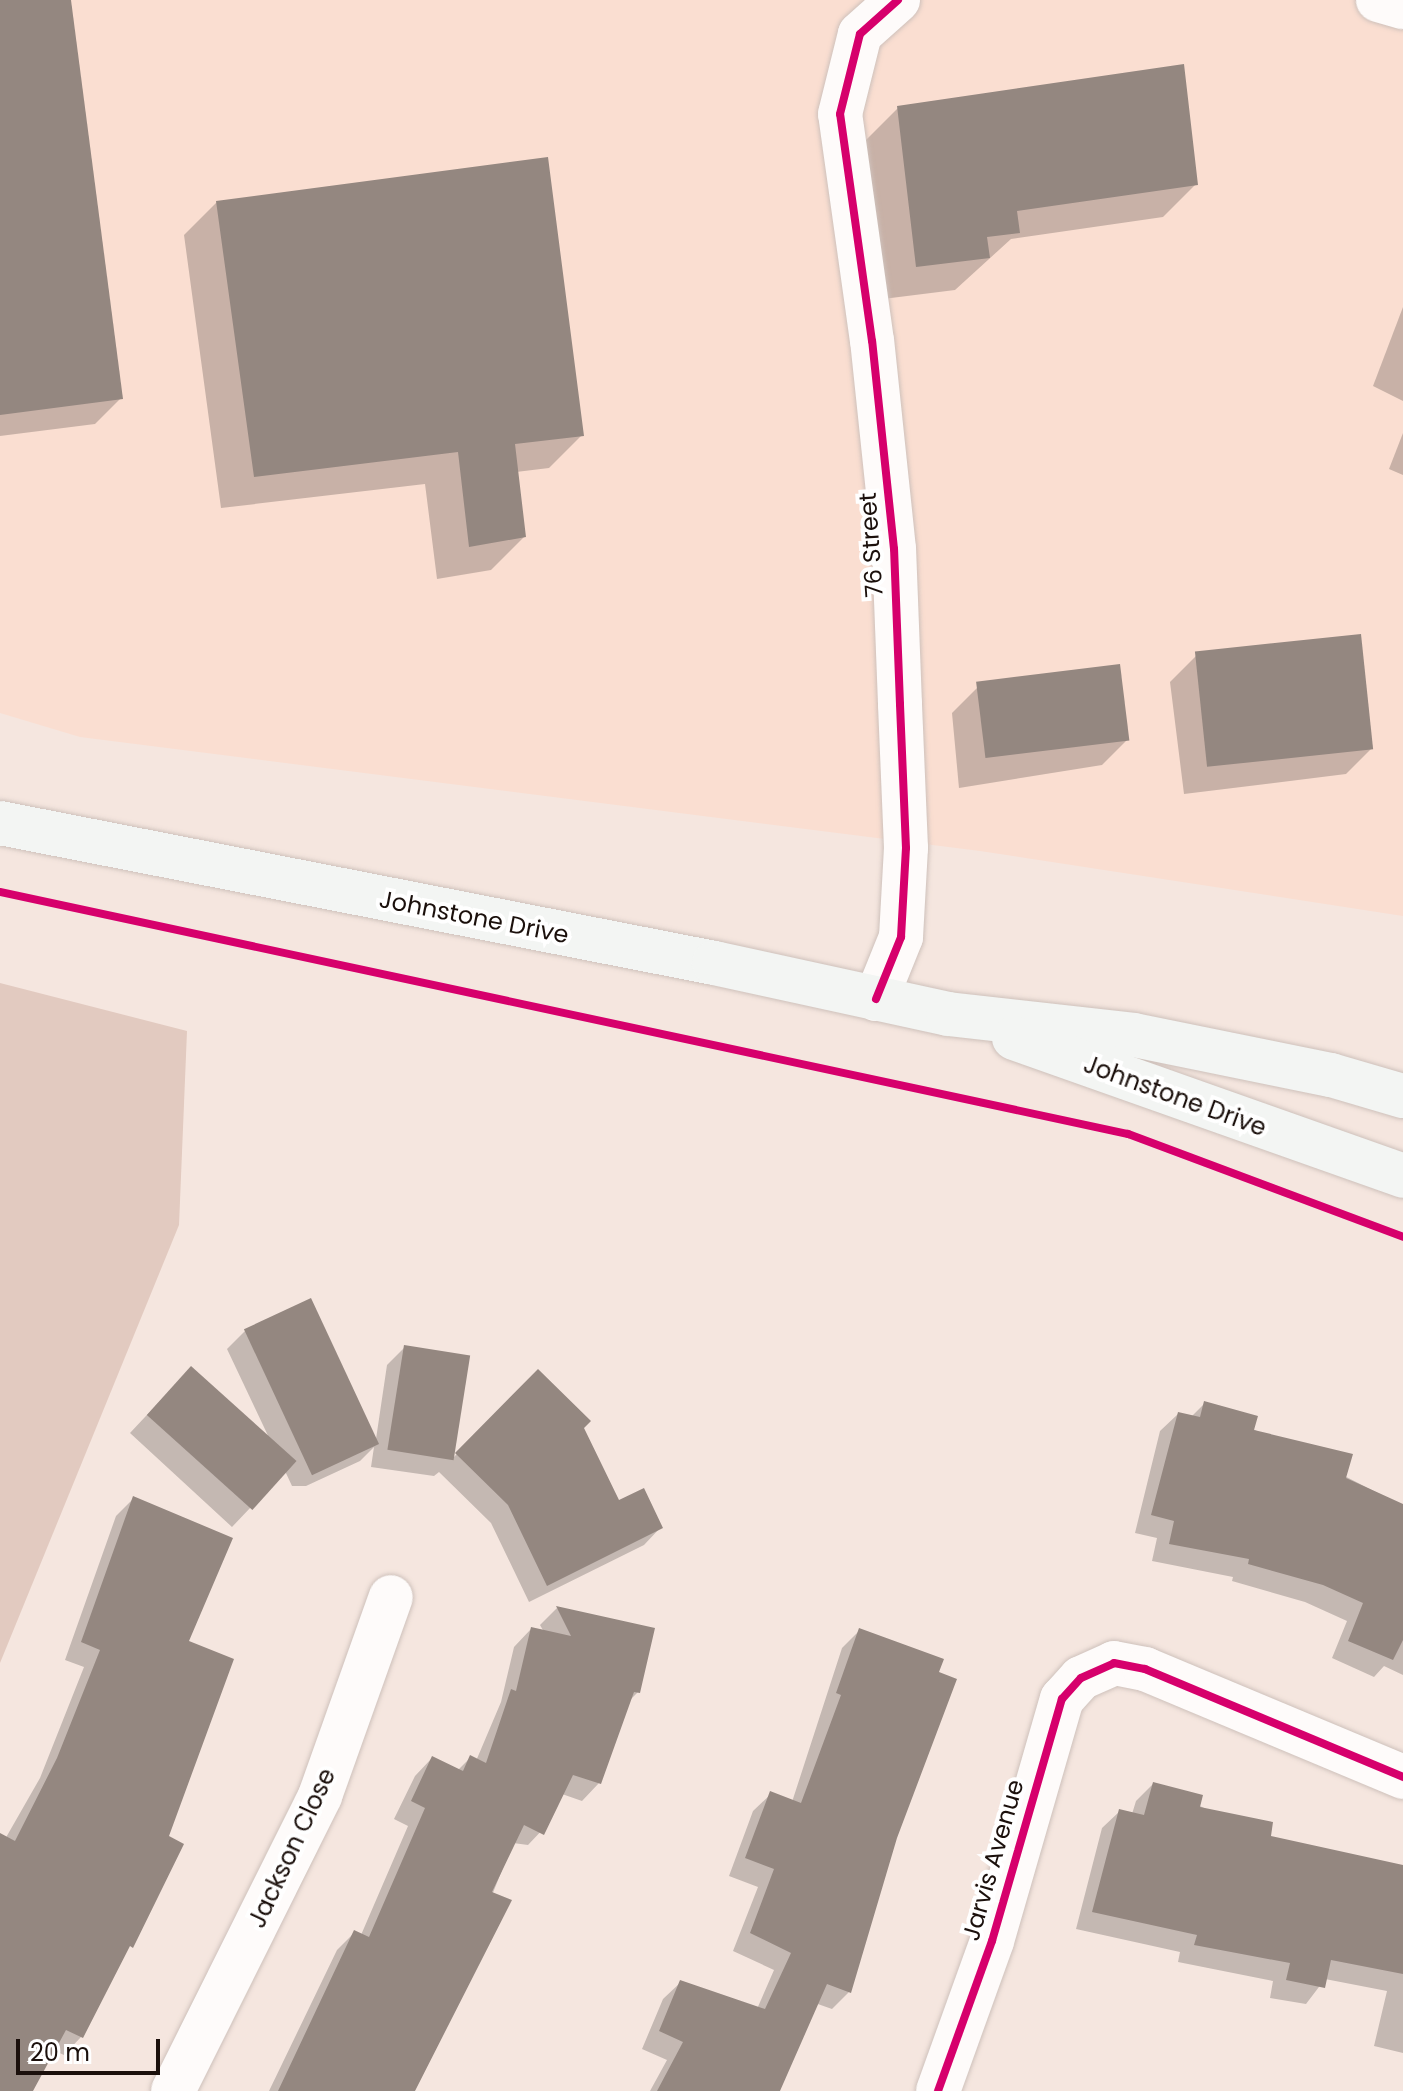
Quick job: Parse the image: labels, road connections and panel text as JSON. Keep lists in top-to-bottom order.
{
  "streets": {
    "main road": ["Johnstone Drive"],
    "street": ["76 Street", "Jackson Close", "Jarvis Avenue"]
  },
  "crossings": [
    ["76 Street", "Johnstone Drive"]
  ],
  "scale_bar": "20 m"
}
